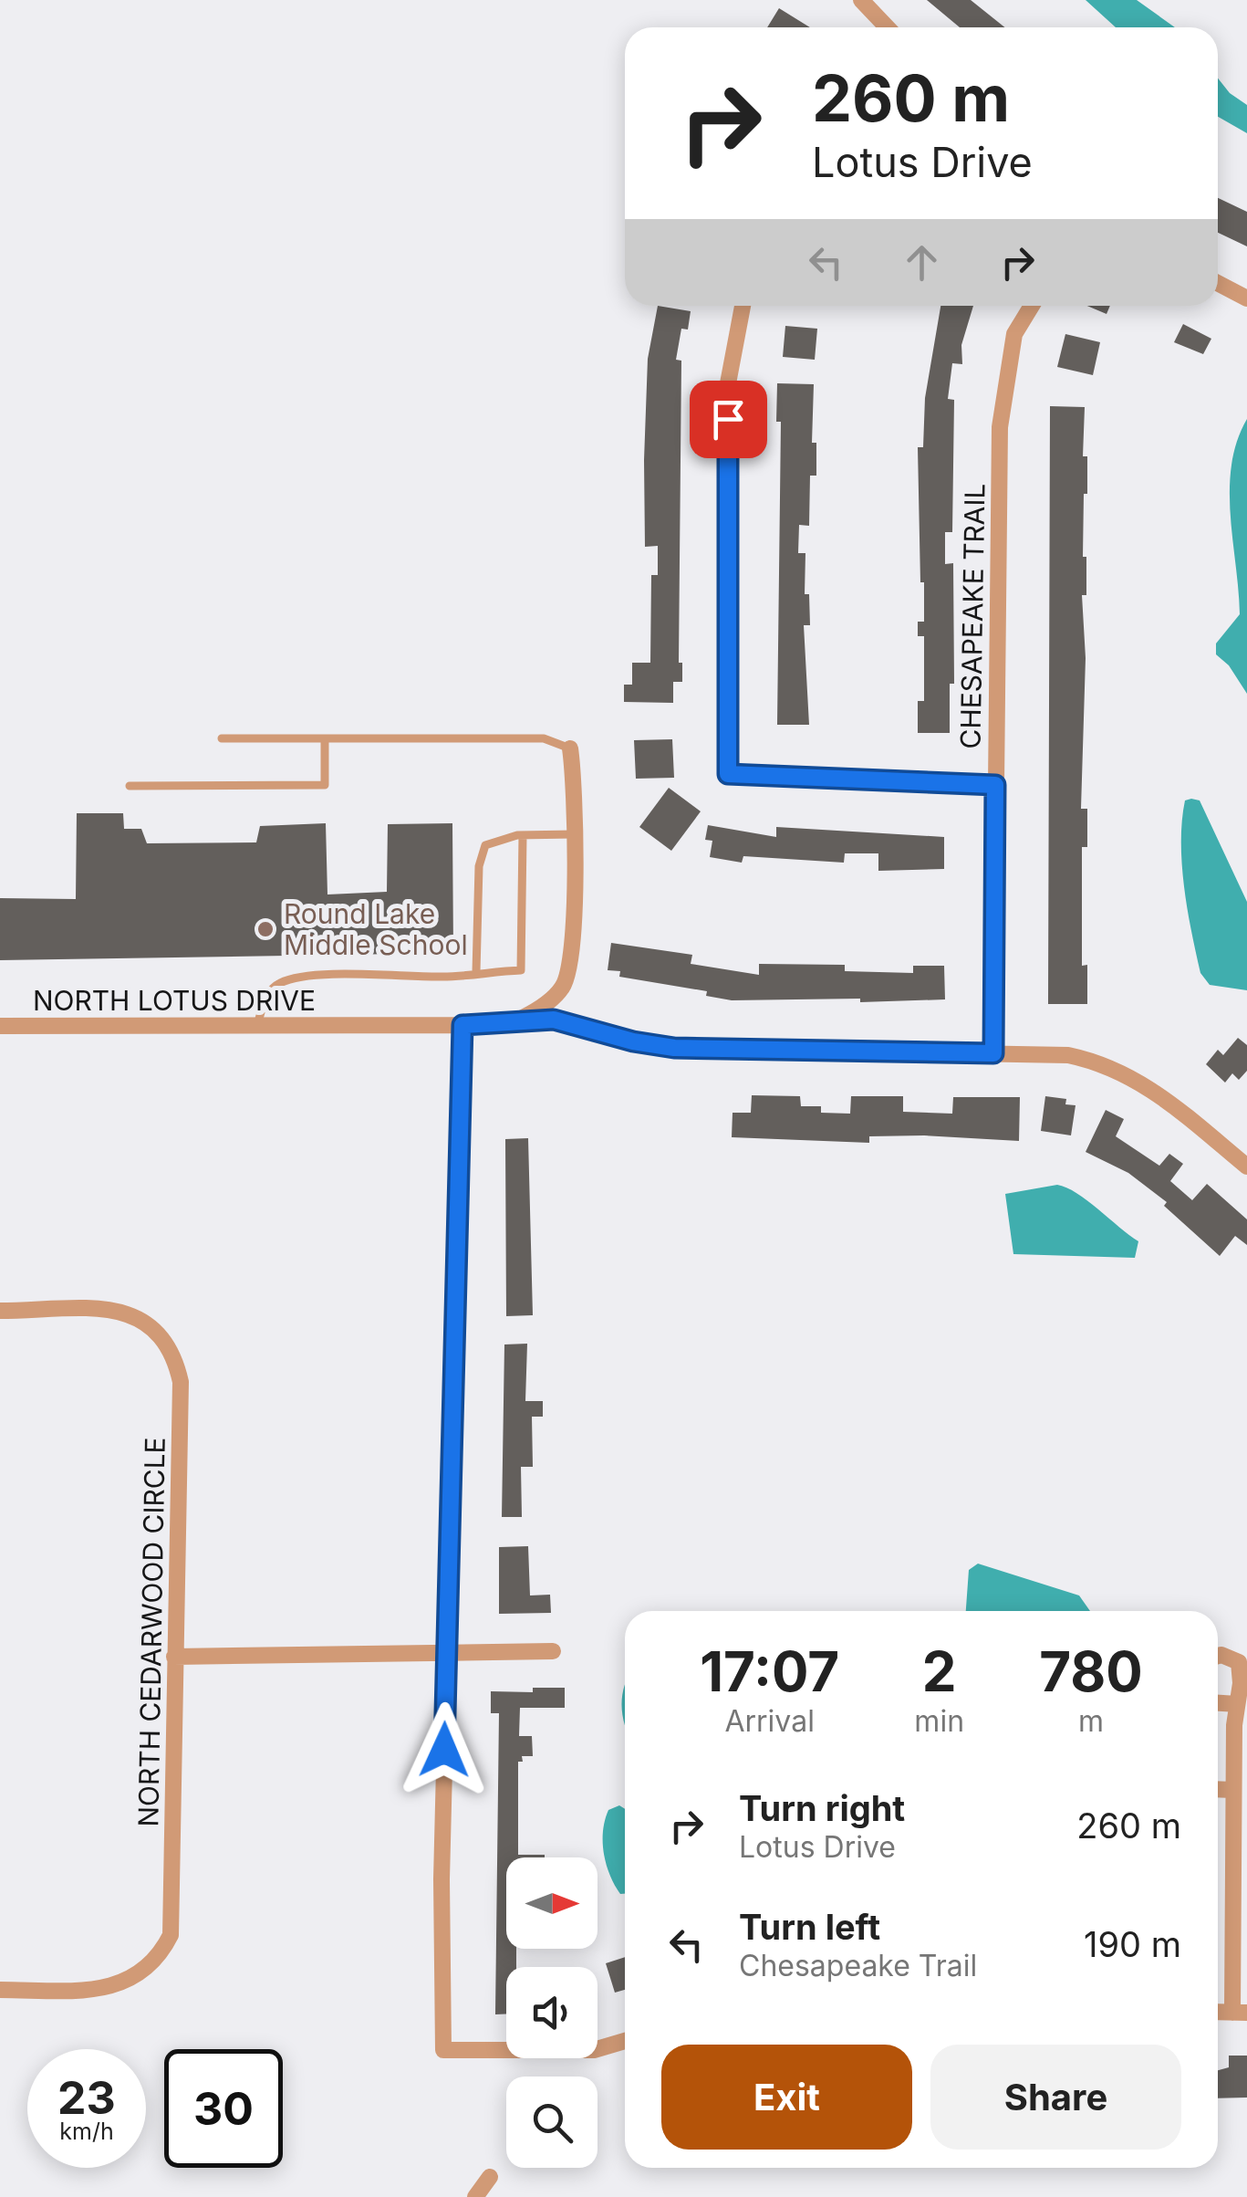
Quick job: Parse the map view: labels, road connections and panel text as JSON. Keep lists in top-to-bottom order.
{
  "streets": {
    "street": ["CHESAPEAKE TRAIL", "NORTH LOTUS DRIVE", "NORTH CEDARWOOD CIRCLE"]
  },
  "crossings": [
    ["CHESAPEAKE TRAIL", "NORTH LOTUS DRIVE"]
  ],
  "places": ["Round Lake Middle School"],
  "north": "right",
  "page": {
    "turn": ["260 m", "Lotus Drive"],
    "eta": [
      "17:07",
      "Arrival",
      "2",
      "min",
      "780",
      "m"
    ],
    "list": [
      {
        "name": "Turn right",
        "note": "Lotus Drive",
        "value": "260 m"
      },
      {
        "name": "Turn left",
        "note": "Chesapeake Trail",
        "value": "190 m"
      }
    ],
    "buttons": ["Exit", "Share"],
    "speed": "23 km/h",
    "limit": "30"
  }
}
